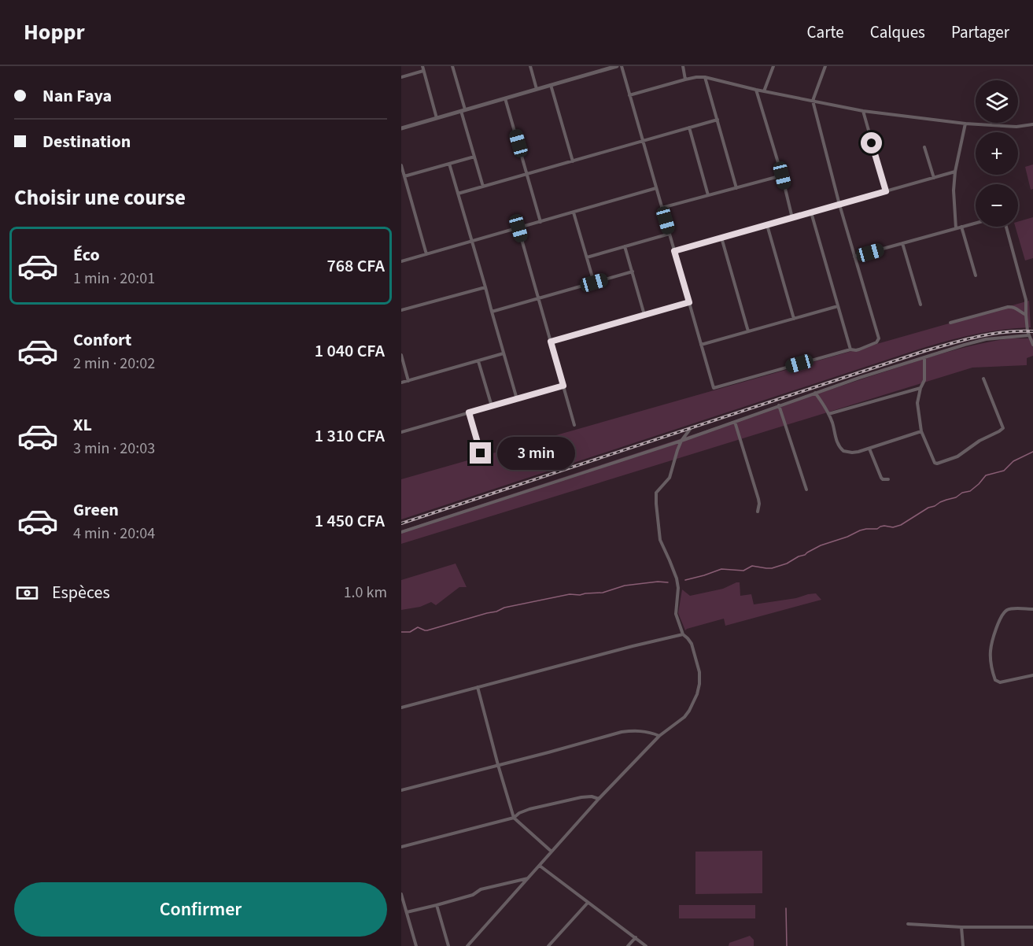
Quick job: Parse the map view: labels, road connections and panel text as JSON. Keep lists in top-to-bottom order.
{
  "page": {
    "header": "Hoppr",
    "nav": ["Carte", "Calques", "Partager"],
    "banner": ["Nan Faya", "Destination"],
    "map_buttons": ["+", "−"],
    "heading": "Choisir une course",
    "list": [
      {
        "name": "Éco",
        "note": "1 min · 20:01",
        "value": "768 CFA"
      },
      {
        "name": "Confort",
        "note": "2 min · 20:02",
        "value": "1 040 CFA"
      },
      {
        "name": "XL",
        "note": "3 min · 20:03",
        "value": "1 310 CFA"
      },
      {
        "name": "Green",
        "note": "4 min · 20:04",
        "value": "1 450 CFA"
      }
    ],
    "bubble": "3 min",
    "pay": ["Espèces", "1.0 km"],
    "buttons": "Confirmer"
  }
}
